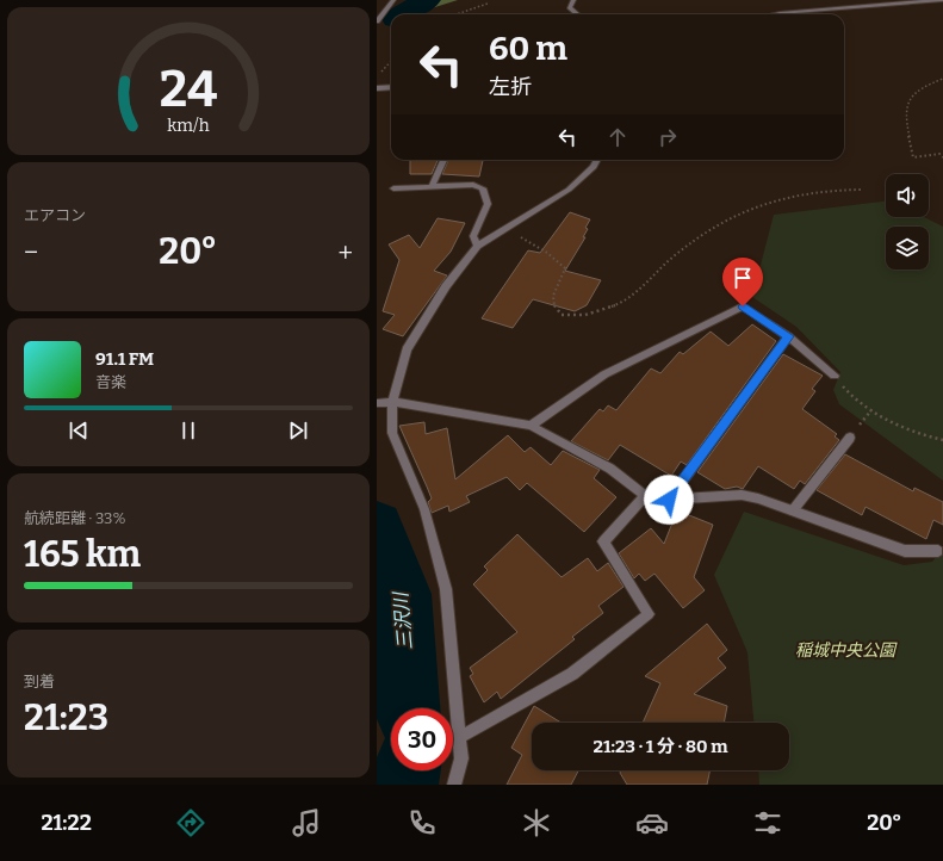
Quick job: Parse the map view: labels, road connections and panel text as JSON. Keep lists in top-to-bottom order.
{
  "water": ["三沢川"],
  "parks": ["稲城中央公園"],
  "page": {
    "turn": ["60 m", "左折"],
    "tile": [
      "エアコン",
      ["航続距離 · 33%", "165 km"],
      ["到着", "21:23"]
    ],
    "heat": ["−", "20°", "+"],
    "song": ["91.1 FM", "音楽"],
    "limit": "30",
    "trip": "21:23 · 1 分 · 80 m",
    "tabs": ["21:22", "20°"],
    "gauge": ["24", "km/h"]
  }
}
